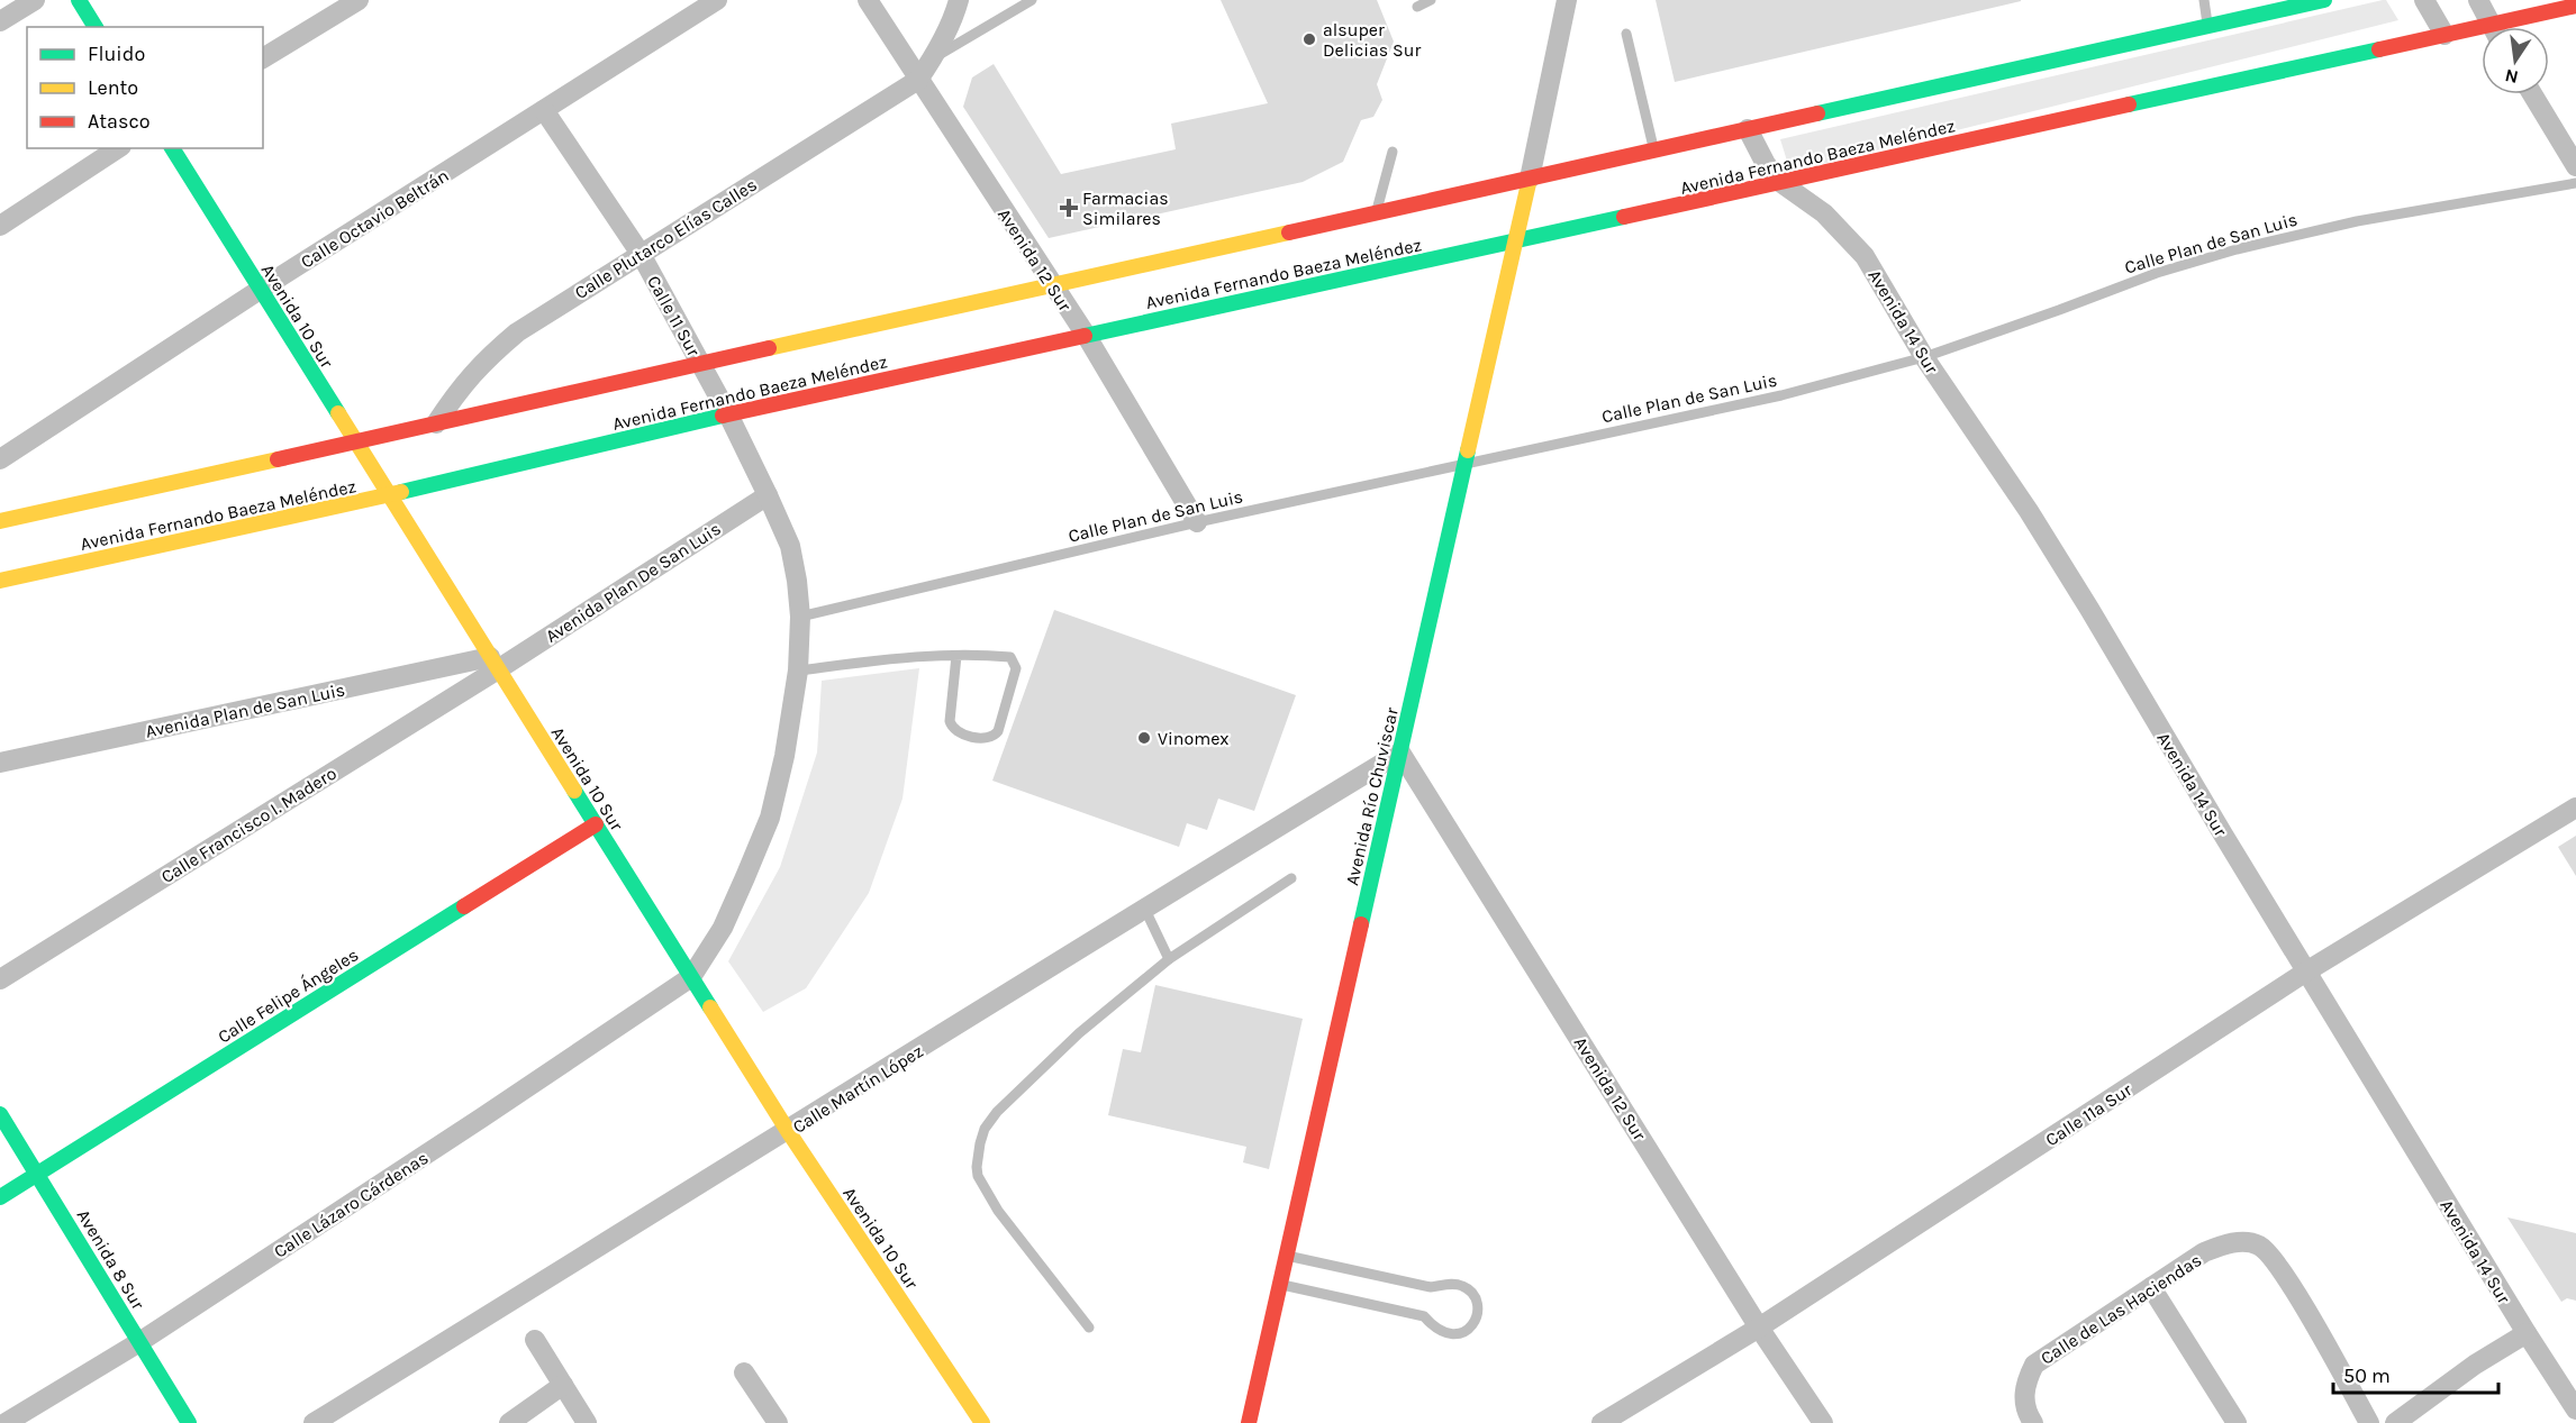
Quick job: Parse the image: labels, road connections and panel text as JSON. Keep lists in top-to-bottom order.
{
  "streets": {
    "main road": [
      "Avenida Fernando Baeza Meléndez",
      "Avenida 10 Sur",
      "Avenida Río Chuviscar",
      "Calle Felipe Ángeles",
      "Avenida 8 Sur"
    ],
    "street": [
      "Calle Octavio Beltrán",
      "Calle Plutarco Elías Calles",
      "Avenida 12 Sur",
      "Calle 11 Sur",
      "Avenida 14 Sur",
      "Avenida Plan De San Luis",
      "Avenida Plan de San Luis",
      "Calle Francisco I. Madero",
      "Calle Martín López",
      "Calle 11a Sur",
      "Calle Lázaro Cárdenas",
      "Calle de Las Haciendas"
    ],
    "lane": ["Calle Plan de San Luis"]
  },
  "crossings": [
    ["Avenida Fernando Baeza Meléndez", "Calle Plutarco Elías Calles"],
    ["Avenida Fernando Baeza Meléndez", "Avenida 12 Sur"],
    ["Avenida Fernando Baeza Meléndez", "Avenida 10 Sur"],
    ["Avenida Fernando Baeza Meléndez", "Calle 11 Sur"],
    ["Avenida Fernando Baeza Meléndez", "Avenida 14 Sur"],
    ["Avenida Fernando Baeza Meléndez", "Avenida Río Chuviscar"],
    ["Calle Octavio Beltrán", "Avenida 10 Sur"],
    ["Calle Octavio Beltrán", "Calle 11 Sur"],
    ["Calle Plutarco Elías Calles", "Avenida 12 Sur"],
    ["Calle Plutarco Elías Calles", "Calle 11 Sur"],
    ["Calle Plan de San Luis", "Avenida 12 Sur"],
    ["Calle Plan de San Luis", "Calle 11 Sur"],
    ["Calle Plan de San Luis", "Avenida 14 Sur"],
    ["Calle Plan de San Luis", "Avenida Río Chuviscar"],
    ["Avenida 12 Sur", "Avenida Río Chuviscar"],
    ["Avenida 12 Sur", "Calle Martín López"],
    ["Avenida 12 Sur", "Calle 11a Sur"],
    ["Avenida 10 Sur", "Calle 11 Sur"],
    ["Avenida 10 Sur", "Avenida Plan De San Luis"],
    ["Avenida 10 Sur", "Avenida Plan de San Luis"],
    ["Avenida 10 Sur", "Calle Francisco I. Madero"],
    ["Avenida 10 Sur", "Calle Felipe Ángeles"],
    ["Avenida 10 Sur", "Calle Martín López"],
    ["Avenida 10 Sur", "Calle Lázaro Cárdenas"],
    ["Calle 11 Sur", "Avenida Plan De San Luis"],
    ["Calle 11 Sur", "Calle Lázaro Cárdenas"],
    ["Avenida 14 Sur", "Calle 11a Sur"],
    ["Avenida Plan De San Luis", "Avenida Plan de San Luis"],
    ["Avenida Plan De San Luis", "Calle Francisco I. Madero"],
    ["Avenida Plan de San Luis", "Calle Francisco I. Madero"],
    ["Avenida Río Chuviscar", "Calle Martín López"],
    ["Calle Felipe Ángeles", "Avenida 8 Sur"],
    ["Calle Lázaro Cárdenas", "Avenida 8 Sur"]
  ],
  "places": {
    "other": ["alsuper Delicias Sur", "Vinomex"],
    "health": ["Farmacias Similares"]
  },
  "legend": ["Fluido", "Lento", "Atasco"],
  "scale_bar": "50 m",
  "north": "bottom"
}
